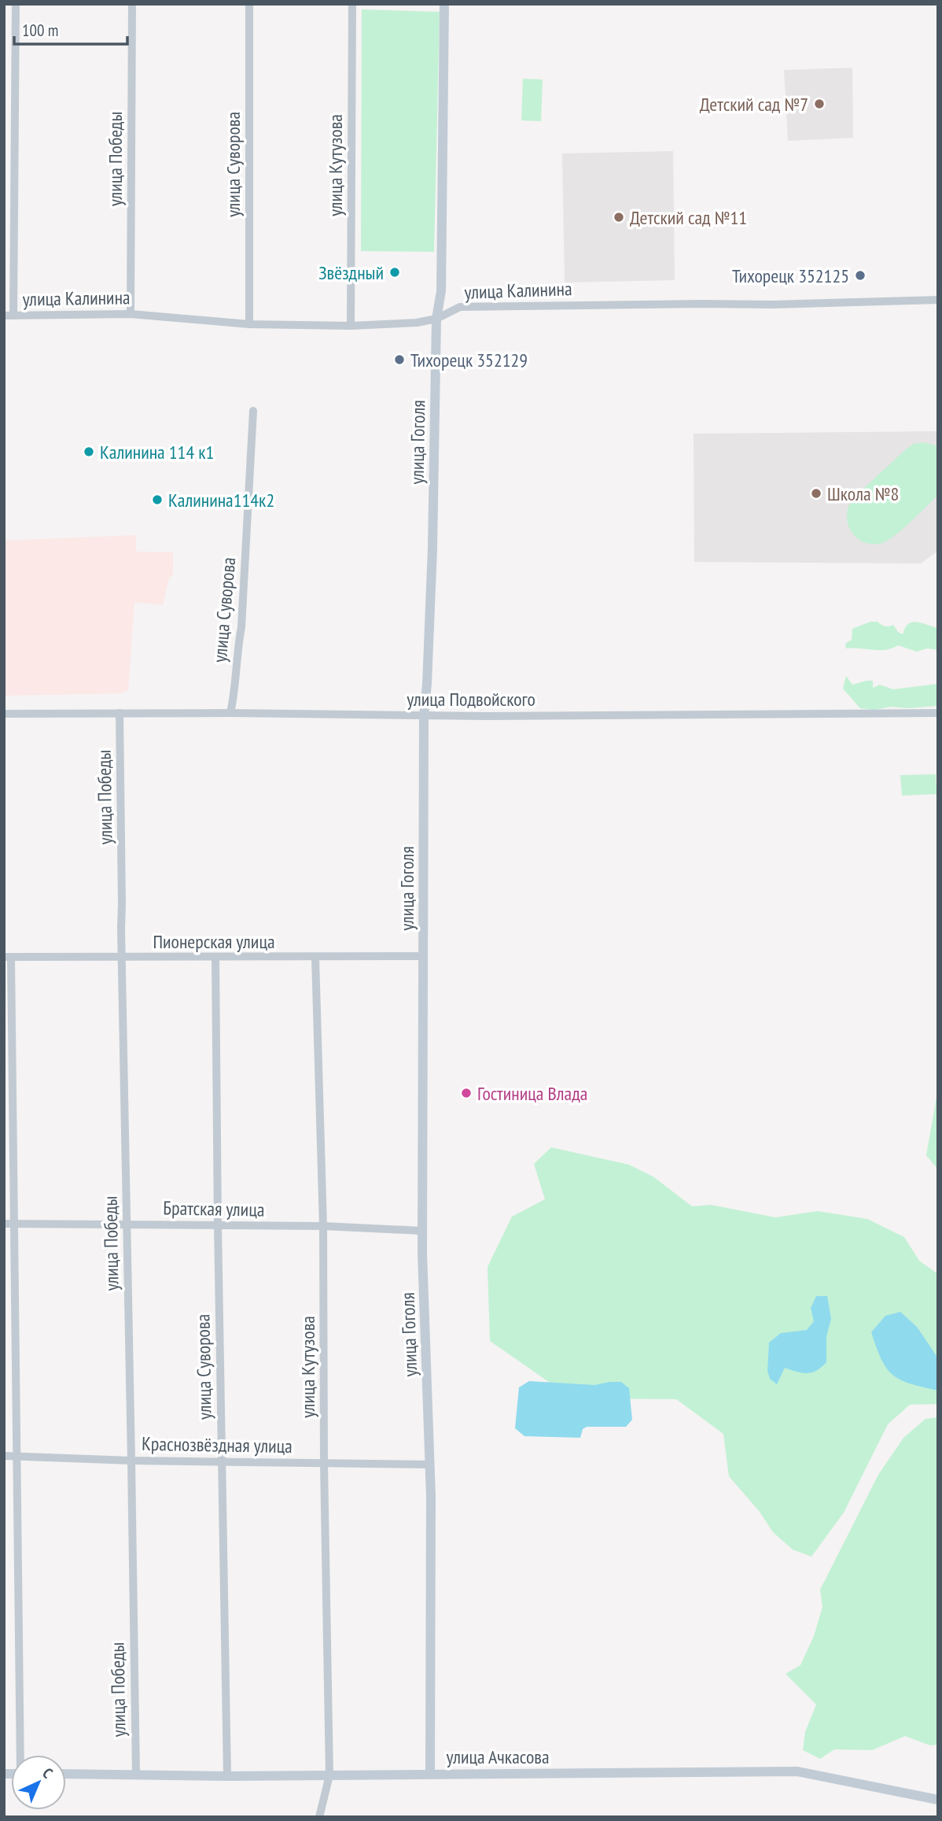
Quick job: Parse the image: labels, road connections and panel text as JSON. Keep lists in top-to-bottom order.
{
  "streets": {
    "main road": ["улица Гоголя", "улица Ачкасова"],
    "street": [
      "улица Победы",
      "улица Суворова",
      "улица Кутузова",
      "улица Калинина",
      "улица Подвойского",
      "Пионерская улица",
      "Братская улица",
      "Краснозвёздная улица"
    ]
  },
  "crossings": [
    ["улица Победы", "улица Калинина"],
    ["улица Победы", "улица Подвойского"],
    ["улица Победы", "Пионерская улица"],
    ["улица Победы", "Братская улица"],
    ["улица Победы", "Краснозвёздная улица"],
    ["улица Победы", "улица Ачкасова"],
    ["улица Суворова", "улица Калинина"],
    ["улица Суворова", "улица Подвойского"],
    ["улица Суворова", "Пионерская улица"],
    ["улица Суворова", "Братская улица"],
    ["улица Суворова", "Краснозвёздная улица"],
    ["улица Суворова", "улица Ачкасова"],
    ["улица Кутузова", "улица Калинина"],
    ["улица Кутузова", "Пионерская улица"],
    ["улица Кутузова", "Братская улица"],
    ["улица Кутузова", "Краснозвёздная улица"],
    ["улица Кутузова", "улица Ачкасова"],
    ["улица Калинина", "улица Гоголя"],
    ["улица Гоголя", "улица Подвойского"],
    ["улица Гоголя", "Пионерская улица"],
    ["улица Гоголя", "Братская улица"],
    ["улица Гоголя", "Краснозвёздная улица"],
    ["улица Гоголя", "улица Ачкасова"]
  ],
  "places": [
    "Детский сад №7",
    "Детский сад №11",
    "Звёздный",
    "Тихорецк 352125",
    "Тихорецк 352129",
    "Калинина 114 к1",
    "Школа №8",
    "Калинина114к2",
    "Гостиница Влада"
  ],
  "scale_bar": "100 m",
  "north": "top right"
}
